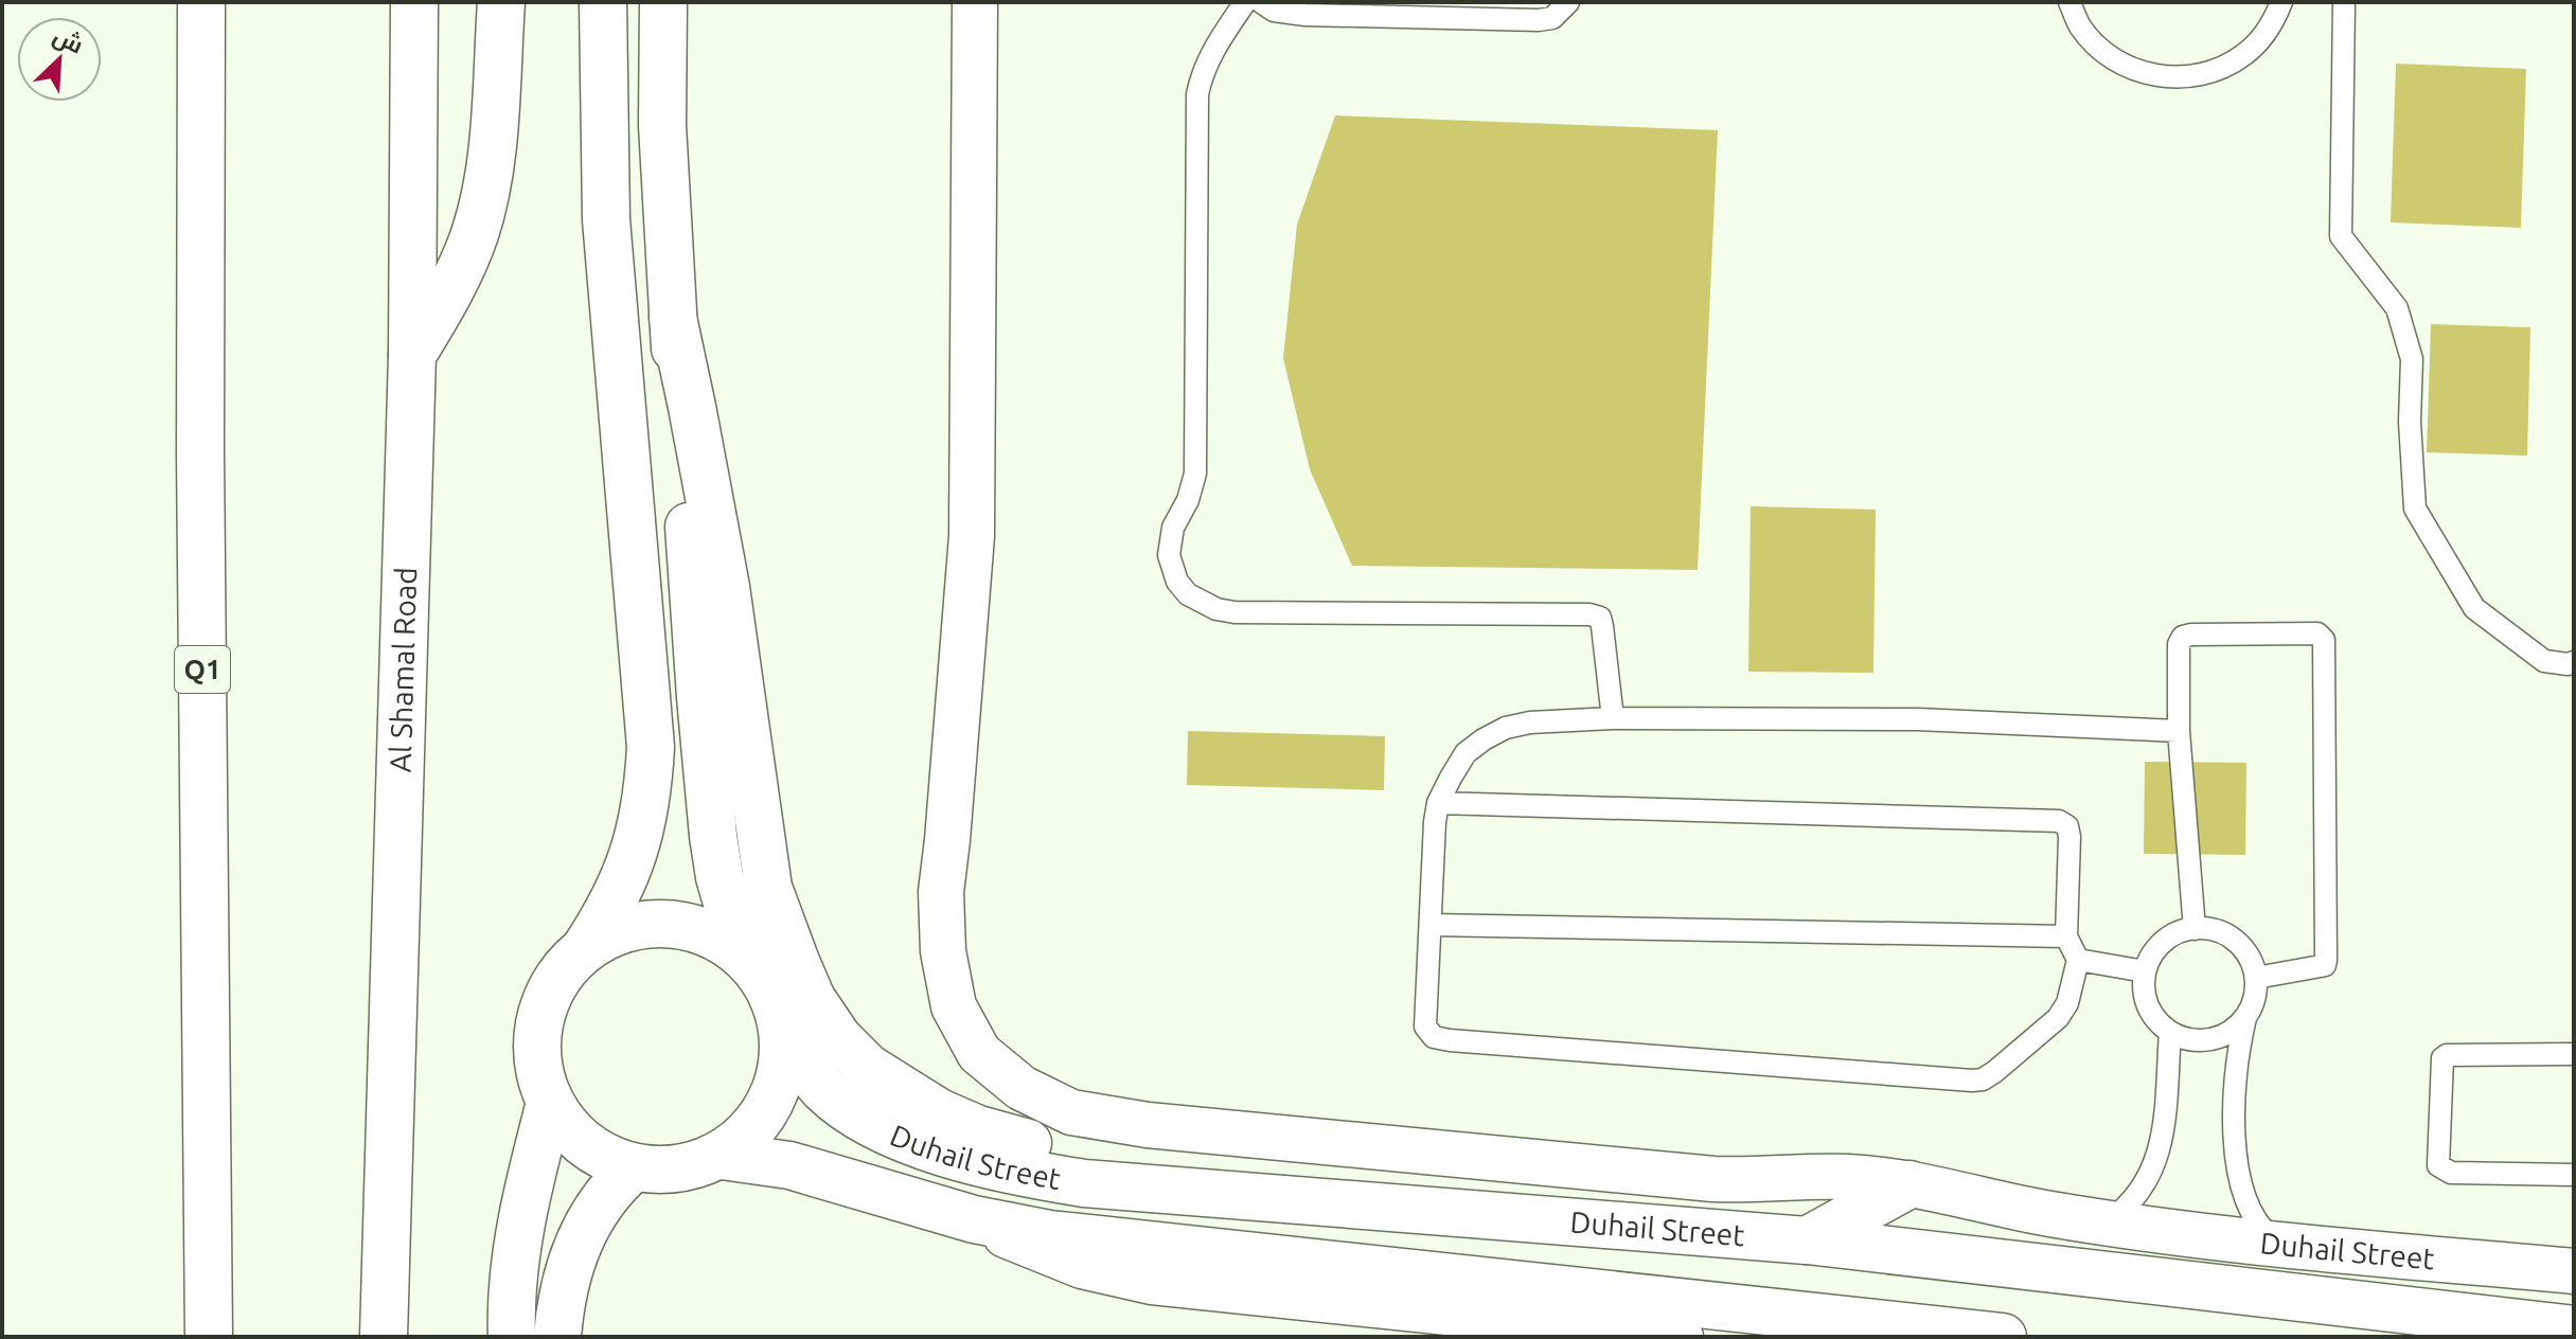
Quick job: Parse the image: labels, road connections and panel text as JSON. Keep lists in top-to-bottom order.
{
  "streets": {
    "main road": ["Q1", "Al Shamal Road", "Duhail Street"]
  },
  "north": "top right"
}
